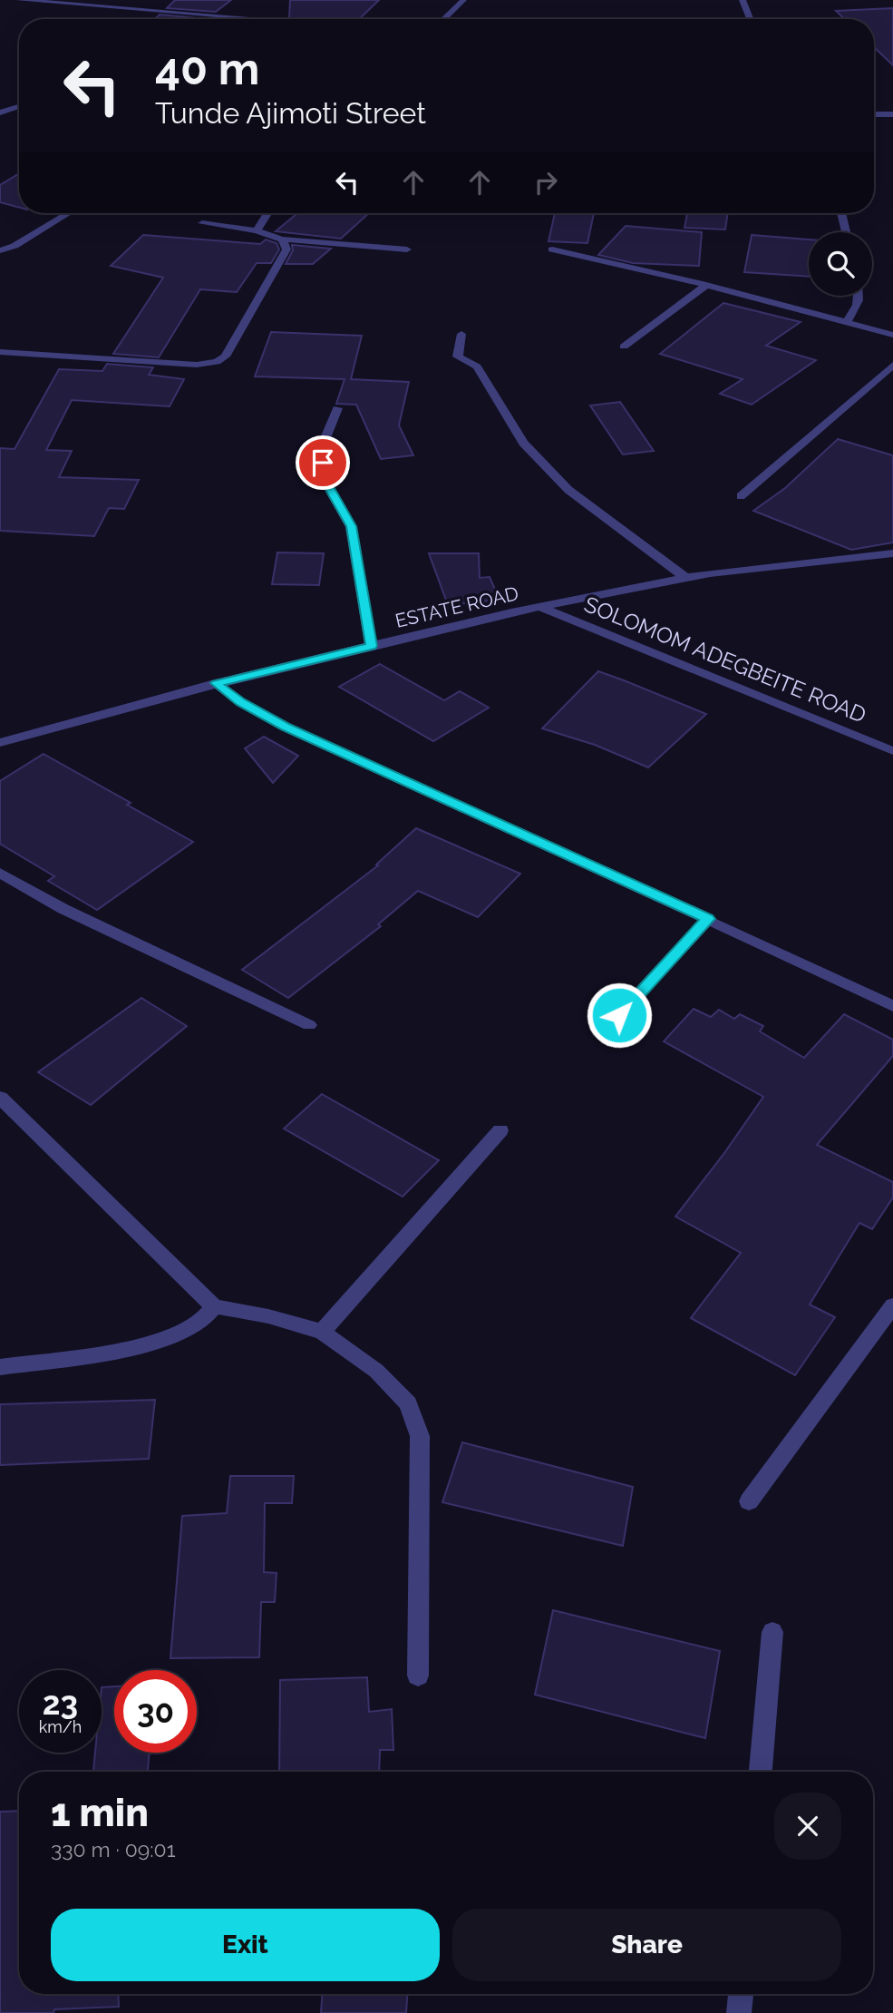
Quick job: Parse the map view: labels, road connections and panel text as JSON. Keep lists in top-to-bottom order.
{
  "streets": {
    "street": ["ESTATE ROAD", "SOLOMOM ADEGBEITE ROAD"]
  },
  "crossings": [
    ["ESTATE ROAD", "SOLOMOM ADEGBEITE ROAD"]
  ],
  "page": {
    "turn": ["40 m", "Tunde Ajimoti Street"],
    "speed": "23 km/h",
    "limit": "30",
    "heading": ["1 min", "330 m · 09:01"],
    "buttons": ["Exit", "Share"]
  }
}
